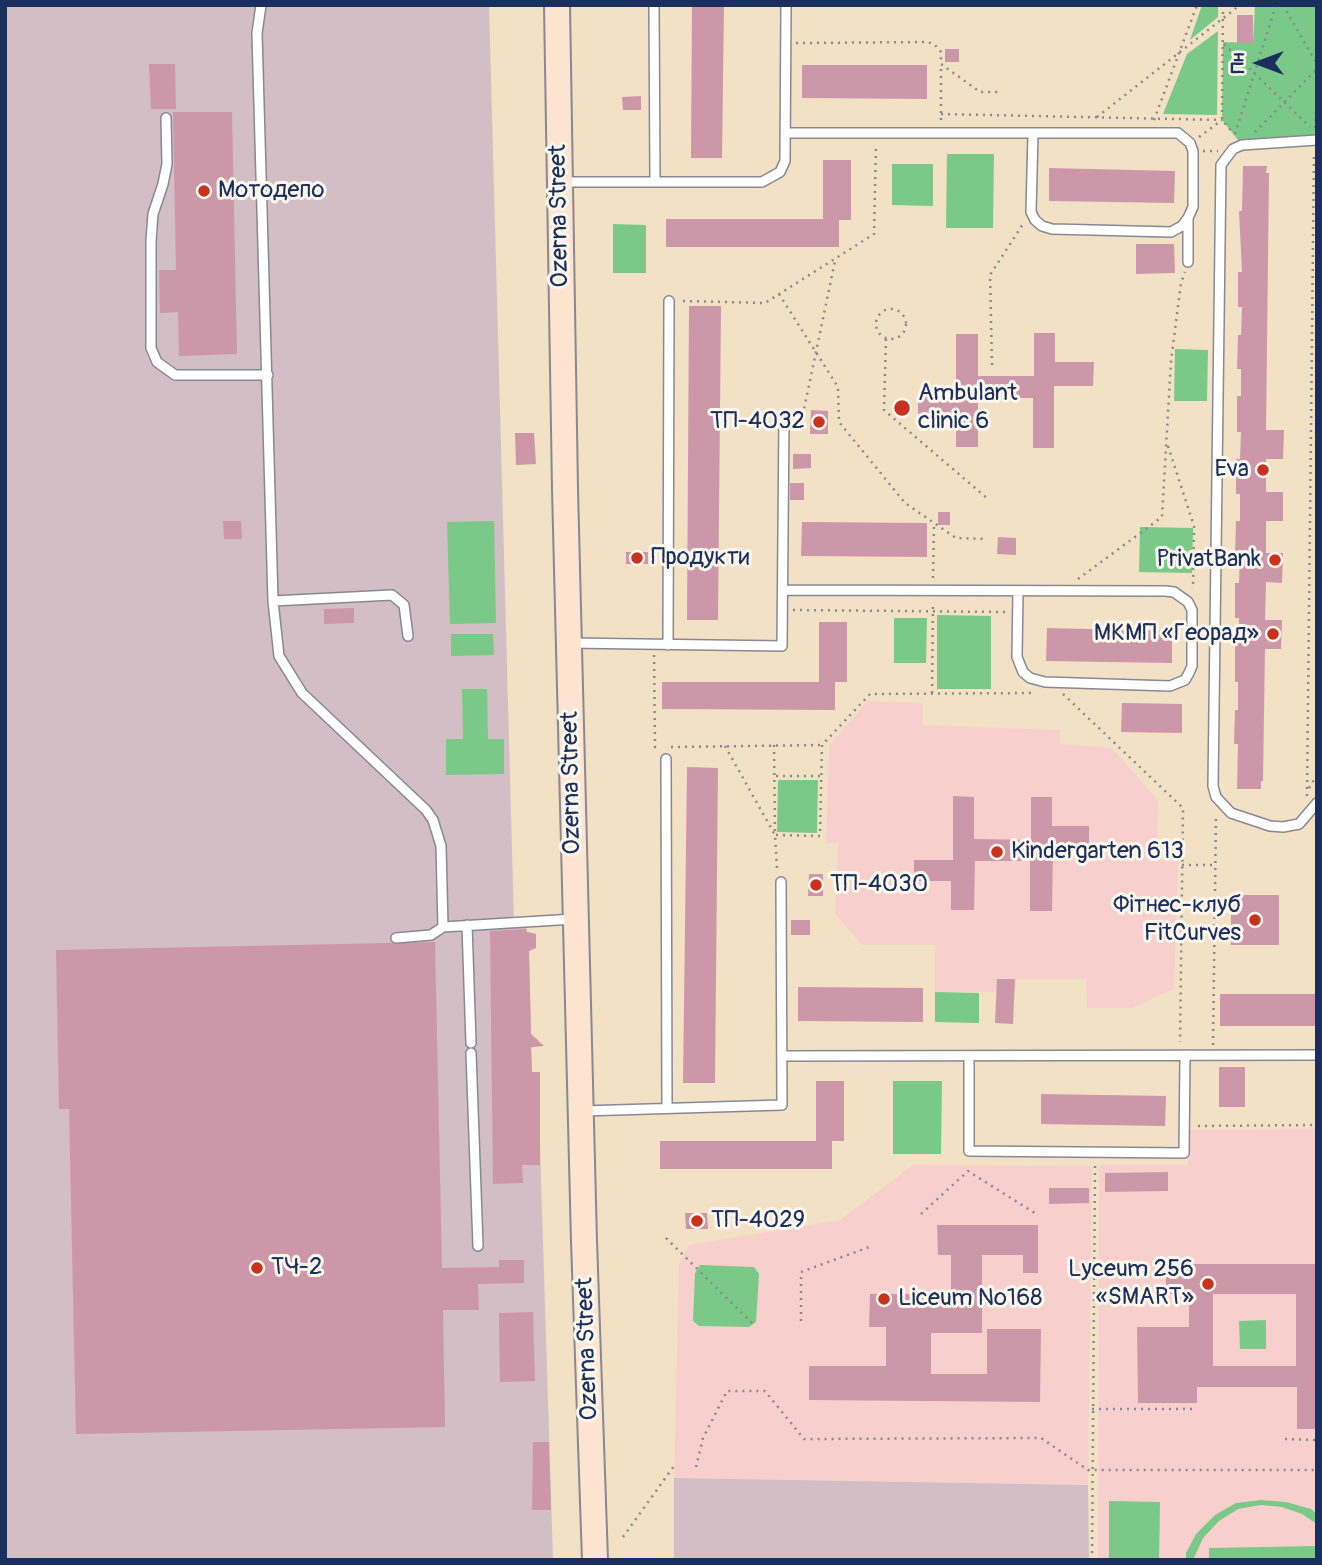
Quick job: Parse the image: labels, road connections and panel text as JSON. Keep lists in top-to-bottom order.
{
  "streets": {
    "street": ["Ozerna Street"]
  },
  "places": [
    "Мотодепо",
    "Ambulant clinic 6",
    "ТП-4032",
    "Eva",
    "Продукти",
    "PrivatBank",
    "МКМП «Георад»",
    "Kindergarten 613",
    "ТП-4030",
    "Фітнес-клуб FitCurves",
    "ТП-4029",
    "ТЧ-2",
    "Lyceum 256 «SMART»",
    "Liceum №168"
  ],
  "north": "left"
}
